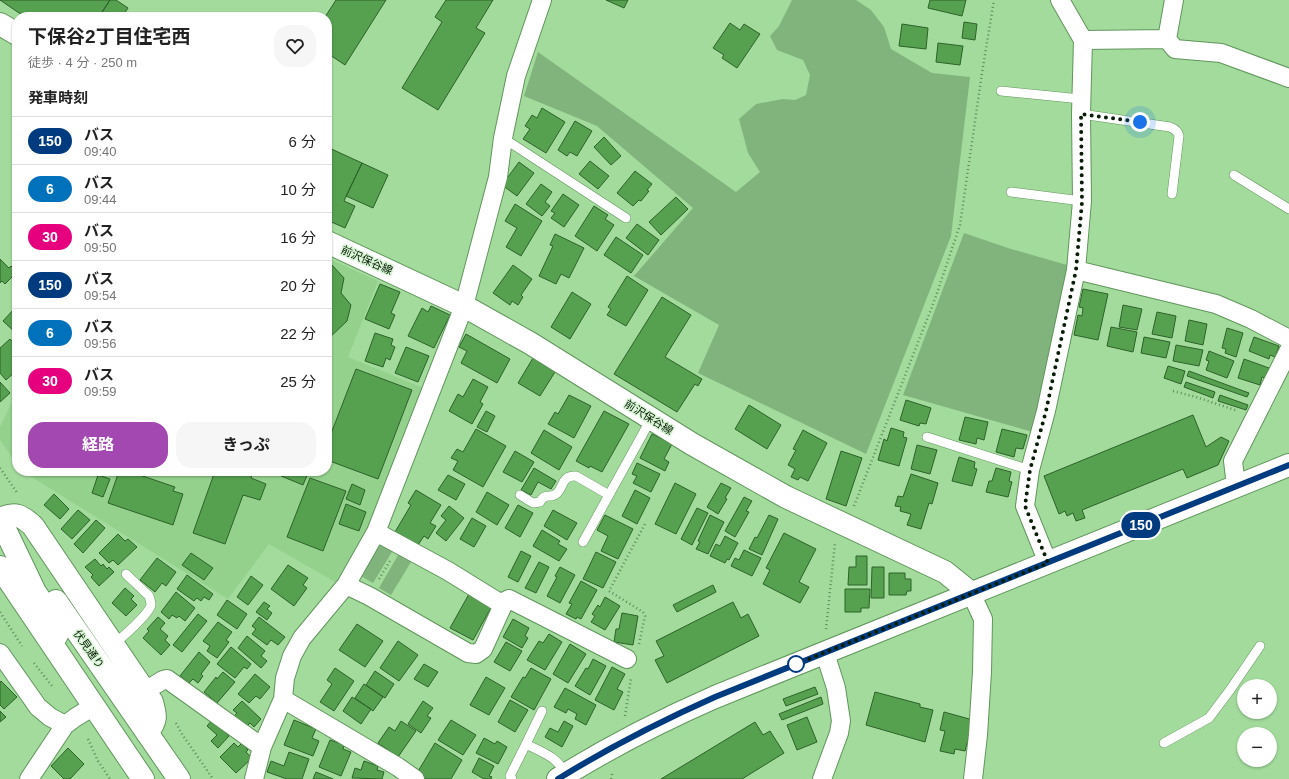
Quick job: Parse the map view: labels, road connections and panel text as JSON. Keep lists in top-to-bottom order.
{
  "streets": {
    "main road": ["前沢保谷線", "伏見通り"]
  },
  "lines": ["bus line 150"],
  "page": {
    "on_map": "150",
    "heading": [
      ["下保谷2丁目住宅西", "徒歩 · 4 分 · 250 m"],
      "発車時刻"
    ],
    "list": [
      {
        "mark": "150",
        "name": "バス",
        "note": "09:40",
        "value": "6 分"
      },
      {
        "mark": "6",
        "name": "バス",
        "note": "09:44",
        "value": "10 分"
      },
      {
        "mark": "30",
        "name": "バス",
        "note": "09:50",
        "value": "16 分"
      },
      {
        "mark": "150",
        "name": "バス",
        "note": "09:54",
        "value": "20 分"
      },
      {
        "mark": "6",
        "name": "バス",
        "note": "09:56",
        "value": "22 分"
      },
      {
        "mark": "30",
        "name": "バス",
        "note": "09:59",
        "value": "25 分"
      }
    ],
    "buttons": ["経路", "きっぷ"],
    "map_buttons": ["+", "−"]
  }
}
